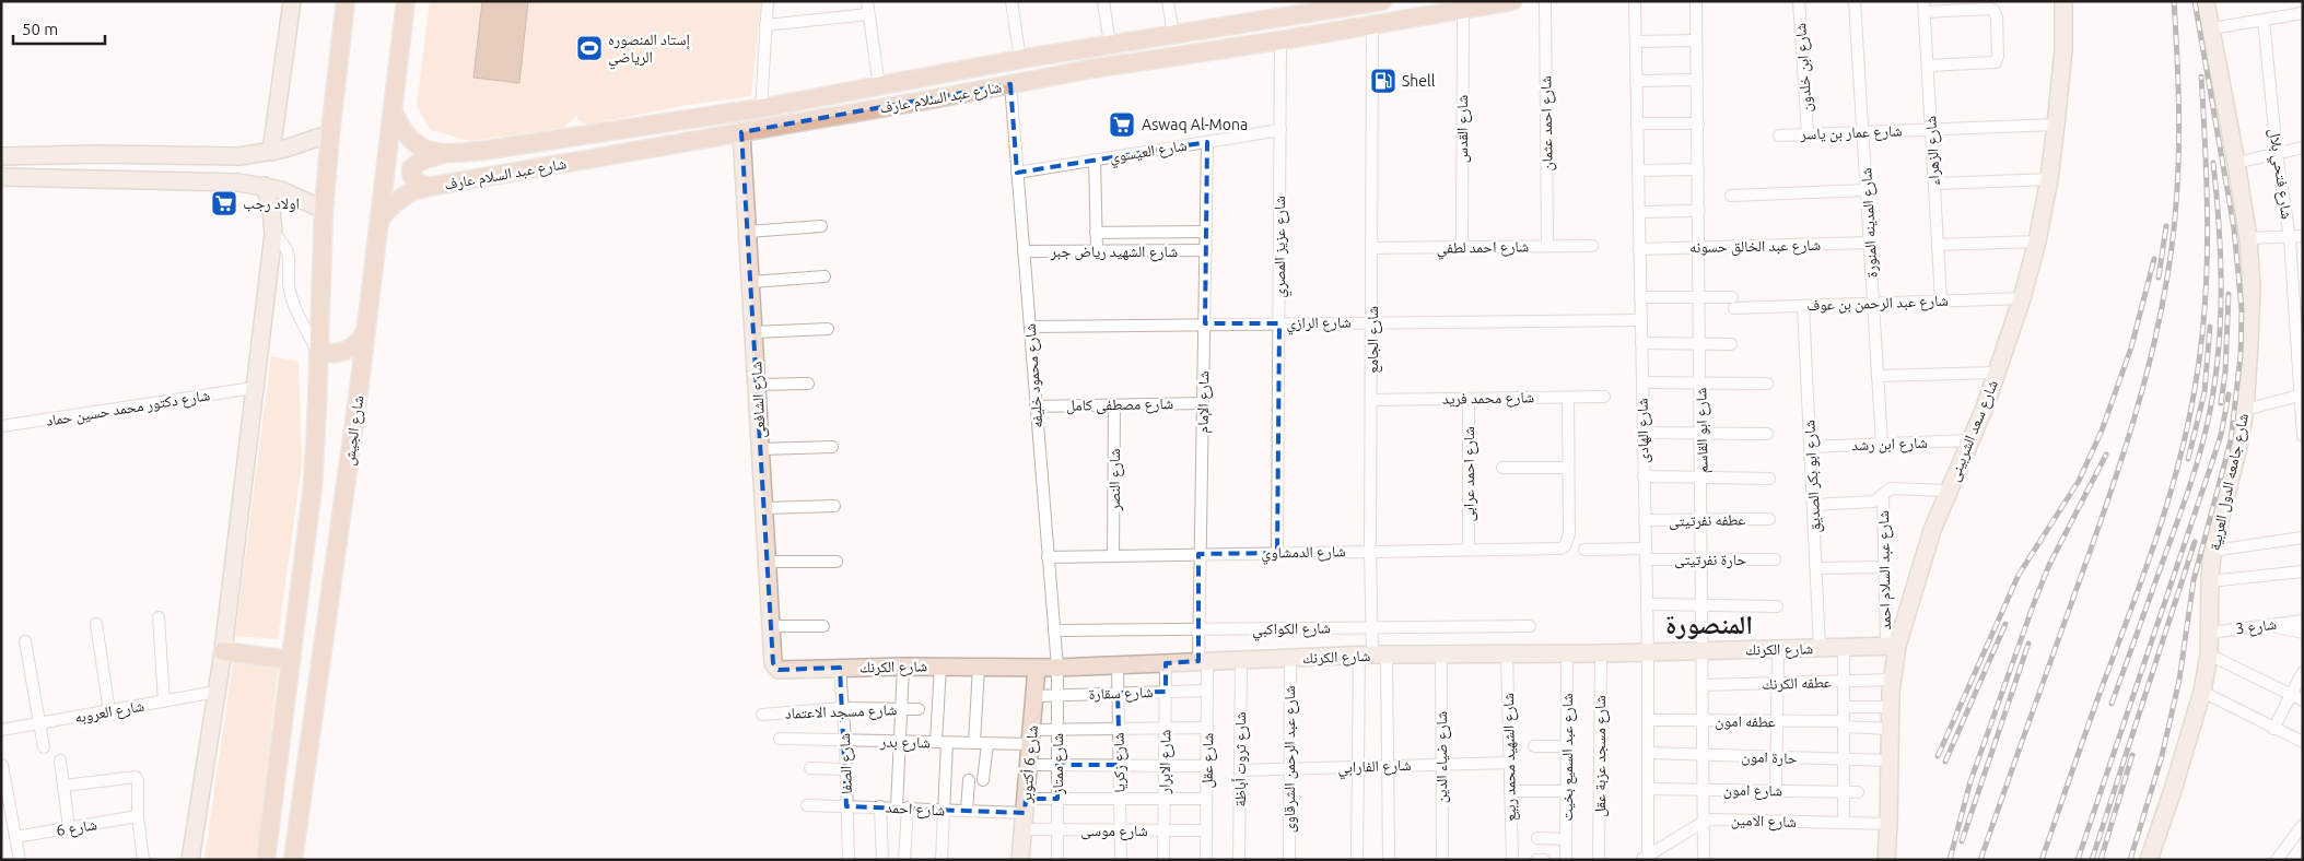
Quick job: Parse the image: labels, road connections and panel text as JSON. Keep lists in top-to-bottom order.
{
  "streets": {
    "main road": ["شارع عبد السلام عارف", "شارع الجيش"],
    "street": [
      "شارع ابن خلدون",
      "شارع احمد عثمان",
      "شارع القدس",
      "شارع عمار بن ياسر",
      "شارع العيسوي",
      "شارع الزهراء",
      "شارع فتحي بلال",
      "شارع المدينه المنورة",
      "شارع عبد الخالق حسونه",
      "شارع عزيز المصري",
      "شارع احمد لطفي",
      "شارع الشهيد رياض جبر",
      "شارع عبد الرحمن بن عوف",
      "شارع الرازي",
      "شارع الجامع",
      "شارع محمود خليفه",
      "شارع محمد فريد",
      "شارع الشافعى",
      "شارع الإمام",
      "شارع مصطفى كامل",
      "شارع دكتور محمد حسين حماد",
      "شارع الهادى",
      "شارع ابو القاسم",
      "شارع سعد الشربينى",
      "شارع ابن رشد",
      "شارع احمد عرابى",
      "شارع ابو بكر الصديق",
      "شارع النصر",
      "شارع جامعه الدول العربية",
      "عطفه نفرتيتى",
      "شارع الدمشاوي",
      "حارة نفرتيتى",
      "شارع عبد السلام احمد",
      "شارع 3",
      "شارع الكواكبي",
      "شارع الكرنك",
      "عطفه الكرنك",
      "شارع سقارة",
      "شارع العروبه",
      "شارع مسجد الاعتماد",
      "عطفه امون",
      "شارع بدر",
      "شارع مسجد عزبة عقل",
      "شارع ضياء الدين",
      "شارع الشهيد محمد ربيع",
      "شارع عبد السميع بخيت",
      "حارة امون",
      "شارع ثروت أباظة",
      "شارع عبد الرحمن الشرقاوى",
      "شارع عقل",
      "شارع الابرار",
      "شارع زكريا",
      "شارع الصفا",
      "شارع 6 أكتوبر",
      "شارع ممتاز",
      "شارع الفارابي",
      "شارع امون",
      "شارع احمد",
      "شارع الامين",
      "شارع 6",
      "شارع موسى"
    ]
  },
  "crossings": [
    ["شارع ابن خلدون", "شارع عمار بن ياسر"],
    ["شارع عبد السلام عارف", "شارع القدس"],
    ["شارع عبد السلام عارف", "شارع عزيز المصري"],
    ["شارع عبد السلام عارف", "شارع الجامع"],
    ["شارع عبد السلام عارف", "شارع محمود خليفه"],
    ["شارع عبد السلام عارف", "شارع الشافعى"],
    ["شارع عبد السلام عارف", "شارع الجيش"],
    ["شارع احمد عثمان", "شارع احمد لطفي"],
    ["شارع القدس", "شارع احمد لطفي"],
    ["شارع عمار بن ياسر", "شارع الزهراء"],
    ["شارع عمار بن ياسر", "شارع المدينه المنورة"],
    ["شارع عمار بن ياسر", "شارع سعد الشربينى"],
    ["شارع العيسوي", "شارع عزيز المصري"],
    ["شارع العيسوي", "شارع محمود خليفه"],
    ["شارع العيسوي", "شارع الإمام"],
    ["شارع الزهراء", "شارع عبد الرحمن بن عوف"],
    ["شارع المدينه المنورة", "شارع عبد الخالق حسونه"],
    ["شارع المدينه المنورة", "شارع عبد الرحمن بن عوف"],
    ["شارع المدينه المنورة", "شارع ابن رشد"],
    ["شارع عبد الخالق حسونه", "شارع الهادى"],
    ["شارع عبد الخالق حسونه", "شارع ابو القاسم"],
    ["شارع عزيز المصري", "شارع الرازي"],
    ["شارع عزيز المصري", "شارع الدمشاوي"],
    ["شارع احمد لطفي", "شارع الجامع"],
    ["شارع الشهيد رياض جبر", "شارع محمود خليفه"],
    ["شارع الشهيد رياض جبر", "شارع الإمام"],
    ["شارع عبد الرحمن بن عوف", "شارع الهادى"],
    ["شارع عبد الرحمن بن عوف", "شارع ابو القاسم"],
    ["شارع عبد الرحمن بن عوف", "شارع سعد الشربينى"],
    ["شارع عبد الرحمن بن عوف", "شارع ابو بكر الصديق"],
    ["شارع الرازي", "شارع الجامع"],
    ["شارع الرازي", "شارع محمود خليفه"],
    ["شارع الرازي", "شارع الإمام"],
    ["شارع الرازي", "شارع الهادى"],
    ["شارع الجامع", "شارع محمد فريد"],
    ["شارع الجامع", "شارع الدمشاوي"],
    ["شارع الجامع", "شارع الكواكبي"],
    ["شارع الجامع", "شارع الكرنك"],
    ["شارع محمود خليفه", "شارع مصطفى كامل"],
    ["شارع محمود خليفه", "شارع الدمشاوي"],
    ["شارع محمود خليفه", "شارع الكواكبي"],
    ["شارع محمود خليفه", "شارع الكرنك"],
    ["شارع محمود خليفه", "شارع ممتاز"],
    ["شارع محمد فريد", "شارع احمد عرابى"],
    ["شارع الشافعى", "شارع الكرنك"],
    ["شارع الإمام", "شارع مصطفى كامل"],
    ["شارع الإمام", "شارع الدمشاوي"],
    ["شارع الإمام", "شارع الكواكبي"],
    ["شارع الإمام", "شارع الكرنك"],
    ["شارع الإمام", "شارع عقل"],
    ["شارع مصطفى كامل", "شارع النصر"],
    ["شارع الهادى", "عطفه نفرتيتى"],
    ["شارع الهادى", "حارة نفرتيتى"],
    ["شارع الهادى", "شارع الكرنك"],
    ["شارع الهادى", "عطفه امون"],
    ["شارع الهادى", "حارة امون"],
    ["شارع الهادى", "شارع امون"],
    ["شارع الهادى", "شارع الامين"],
    ["شارع ابو القاسم", "عطفه نفرتيتى"],
    ["شارع ابو القاسم", "حارة نفرتيتى"],
    ["شارع ابو القاسم", "شارع الكرنك"],
    ["شارع ابو القاسم", "عطفه الكرنك"],
    ["شارع ابو القاسم", "عطفه امون"],
    ["شارع ابو القاسم", "حارة امون"],
    ["شارع ابو القاسم", "شارع امون"],
    ["شارع ابو القاسم", "شارع الامين"],
    ["شارع سعد الشربينى", "شارع ابن رشد"],
    ["شارع سعد الشربينى", "شارع عبد السلام احمد"],
    ["شارع سعد الشربينى", "شارع الكرنك"],
    ["شارع سعد الشربينى", "عطفه الكرنك"],
    ["شارع سعد الشربينى", "عطفه امون"],
    ["شارع سعد الشربينى", "حارة امون"],
    ["شارع سعد الشربينى", "شارع الامين"],
    ["شارع ابن رشد", "شارع ابو بكر الصديق"],
    ["شارع احمد عرابى", "شارع الدمشاوي"],
    ["شارع ابو بكر الصديق", "شارع الكرنك"],
    ["شارع النصر", "شارع الدمشاوي"],
    ["شارع جامعه الدول العربية", "شارع 3"],
    ["شارع عبد السلام احمد", "شارع الكرنك"],
    ["شارع الكرنك", "شارع مسجد عزبة عقل"],
    ["شارع الكرنك", "شارع ضياء الدين"],
    ["شارع الكرنك", "شارع الشهيد محمد ربيع"],
    ["شارع الكرنك", "شارع عبد السميع بخيت"],
    ["شارع الكرنك", "شارع ثروت أباظة"],
    ["شارع الكرنك", "شارع عبد الرحمن الشرقاوى"],
    ["شارع الكرنك", "شارع عقل"],
    ["شارع الكرنك", "شارع الابرار"],
    ["شارع الكرنك", "شارع زكريا"],
    ["شارع الكرنك", "شارع الصفا"],
    ["شارع الكرنك", "شارع 6 أكتوبر"],
    ["شارع الكرنك", "شارع ممتاز"],
    ["شارع سقارة", "شارع عقل"],
    ["شارع سقارة", "شارع الابرار"],
    ["شارع سقارة", "شارع زكريا"],
    ["شارع سقارة", "شارع 6 أكتوبر"],
    ["شارع سقارة", "شارع ممتاز"],
    ["شارع مسجد الاعتماد", "شارع الصفا"],
    ["شارع بدر", "شارع عقل"],
    ["شارع بدر", "شارع الابرار"],
    ["شارع بدر", "شارع زكريا"],
    ["شارع بدر", "شارع الصفا"],
    ["شارع بدر", "شارع 6 أكتوبر"],
    ["شارع بدر", "شارع ممتاز"],
    ["شارع ضياء الدين", "شارع الفارابي"],
    ["شارع الشهيد محمد ربيع", "شارع الفارابي"],
    ["شارع ثروت أباظة", "شارع الفارابي"],
    ["شارع عبد الرحمن الشرقاوى", "شارع الفارابي"],
    ["شارع عقل", "شارع احمد"],
    ["شارع عقل", "شارع موسى"],
    ["شارع الابرار", "شارع احمد"],
    ["شارع الابرار", "شارع موسى"],
    ["شارع زكريا", "شارع احمد"],
    ["شارع زكريا", "شارع موسى"],
    ["شارع الصفا", "شارع احمد"],
    ["شارع 6 أكتوبر", "شارع احمد"],
    ["شارع 6 أكتوبر", "شارع موسى"],
    ["شارع ممتاز", "شارع احمد"],
    ["شارع ممتاز", "شارع موسى"]
  ],
  "districts": ["المنصورة"],
  "places": {
    "sports": ["إستاد المنصوره الرياضي"],
    "fuel station": ["Shell"],
    "supermarket": ["Aswaq Al-Mona", "اولاد رجب"]
  },
  "scale_bar": "50 m"
}
